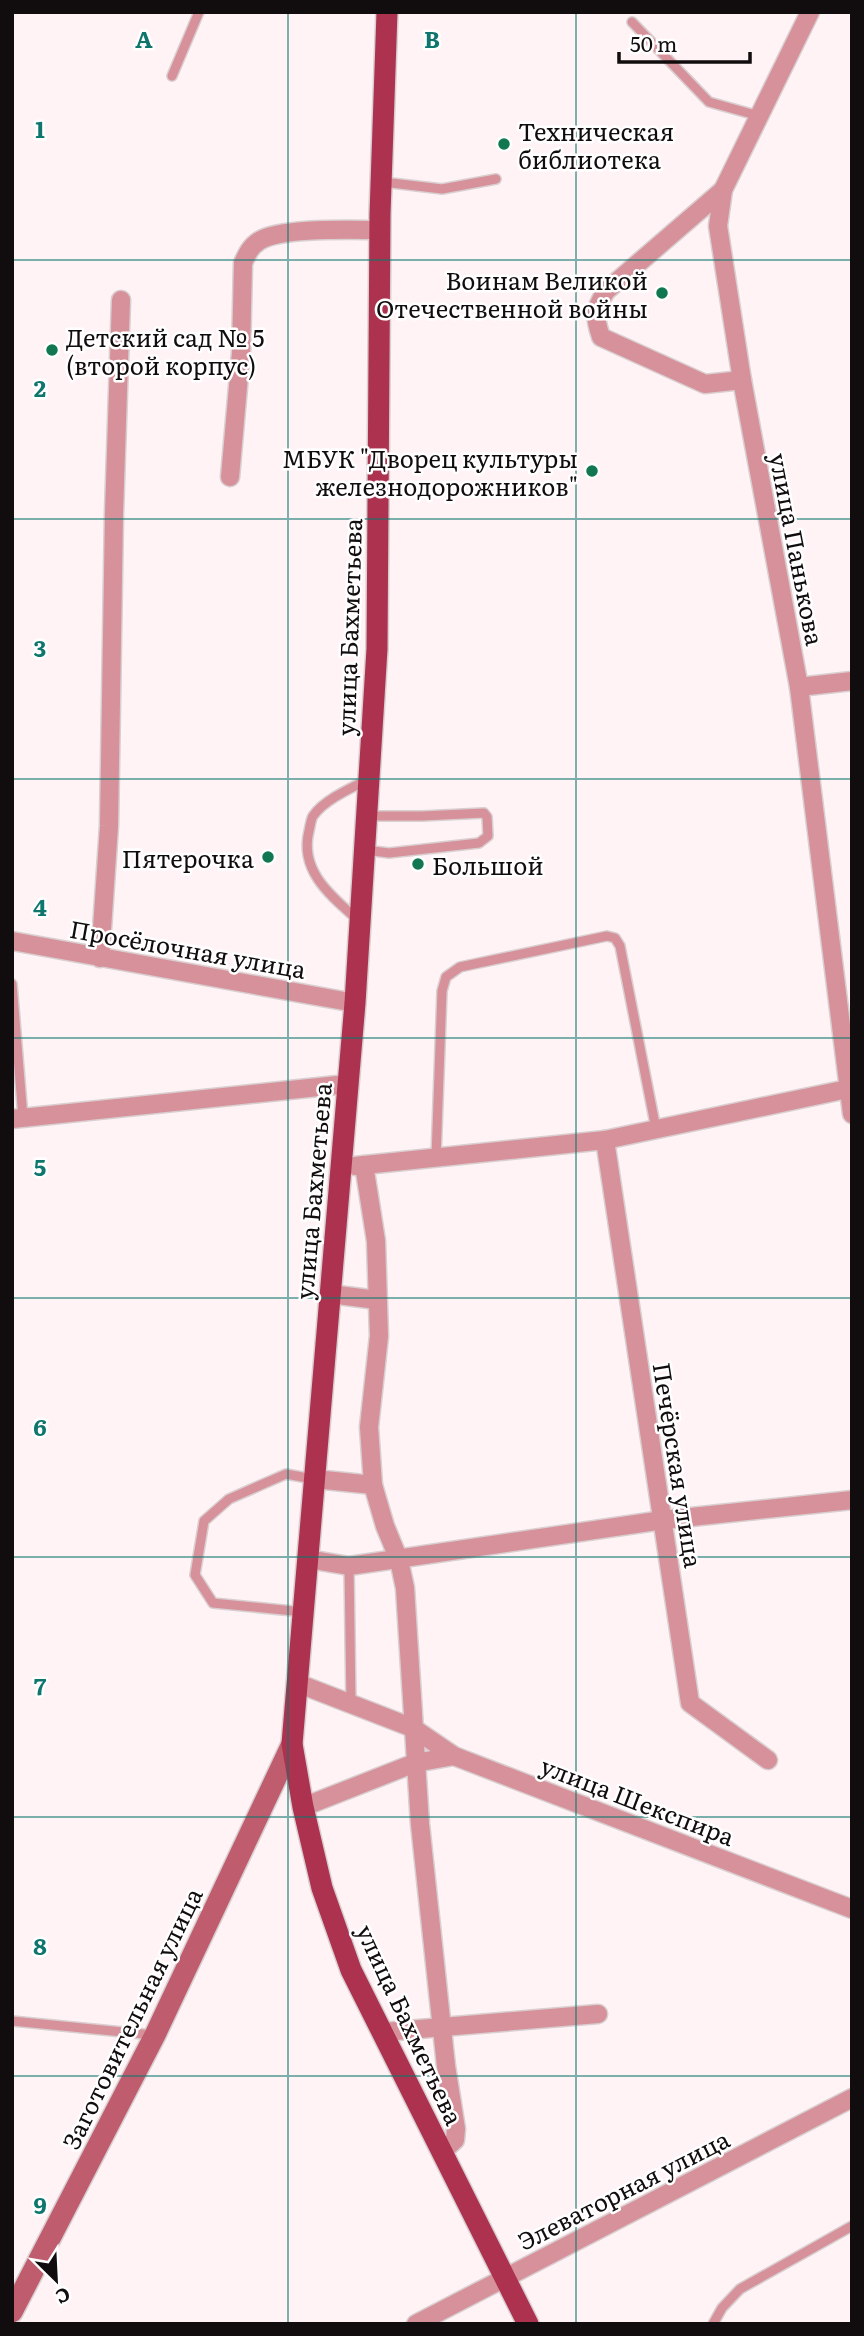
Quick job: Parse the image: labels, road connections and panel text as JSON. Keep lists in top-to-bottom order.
{
  "streets": {
    "main road": ["улица Бахметьева", "Заготовительная улица"],
    "street": [
      "улица Панькова",
      "Просёлочная улица",
      "Печёрская улица",
      "улица Шекспира",
      "Элеваторная улица"
    ]
  },
  "crossings": [
    ["улица Бахметьева", "Просёлочная улица"],
    ["улица Бахметьева", "улица Шекспира"],
    ["улица Бахметьева", "Заготовительная улица"],
    ["улица Бахметьева", "Элеваторная улица"]
  ],
  "places": [
    "Техническая библиотека",
    "Воинам Великой Отечественной войны",
    "Детский сад № 5 (второй корпус)",
    "МБУК \"Дворец культуры железнодорожников\"",
    "Пятерочка",
    "Большой"
  ],
  "scale_bar": "50 m",
  "north": "bottom right",
  "grid": {
    "columns": ["A", "B"],
    "rows": [
      "1",
      "2",
      "3",
      "4",
      "5",
      "6",
      "7",
      "8",
      "9"
    ]
  }
}
